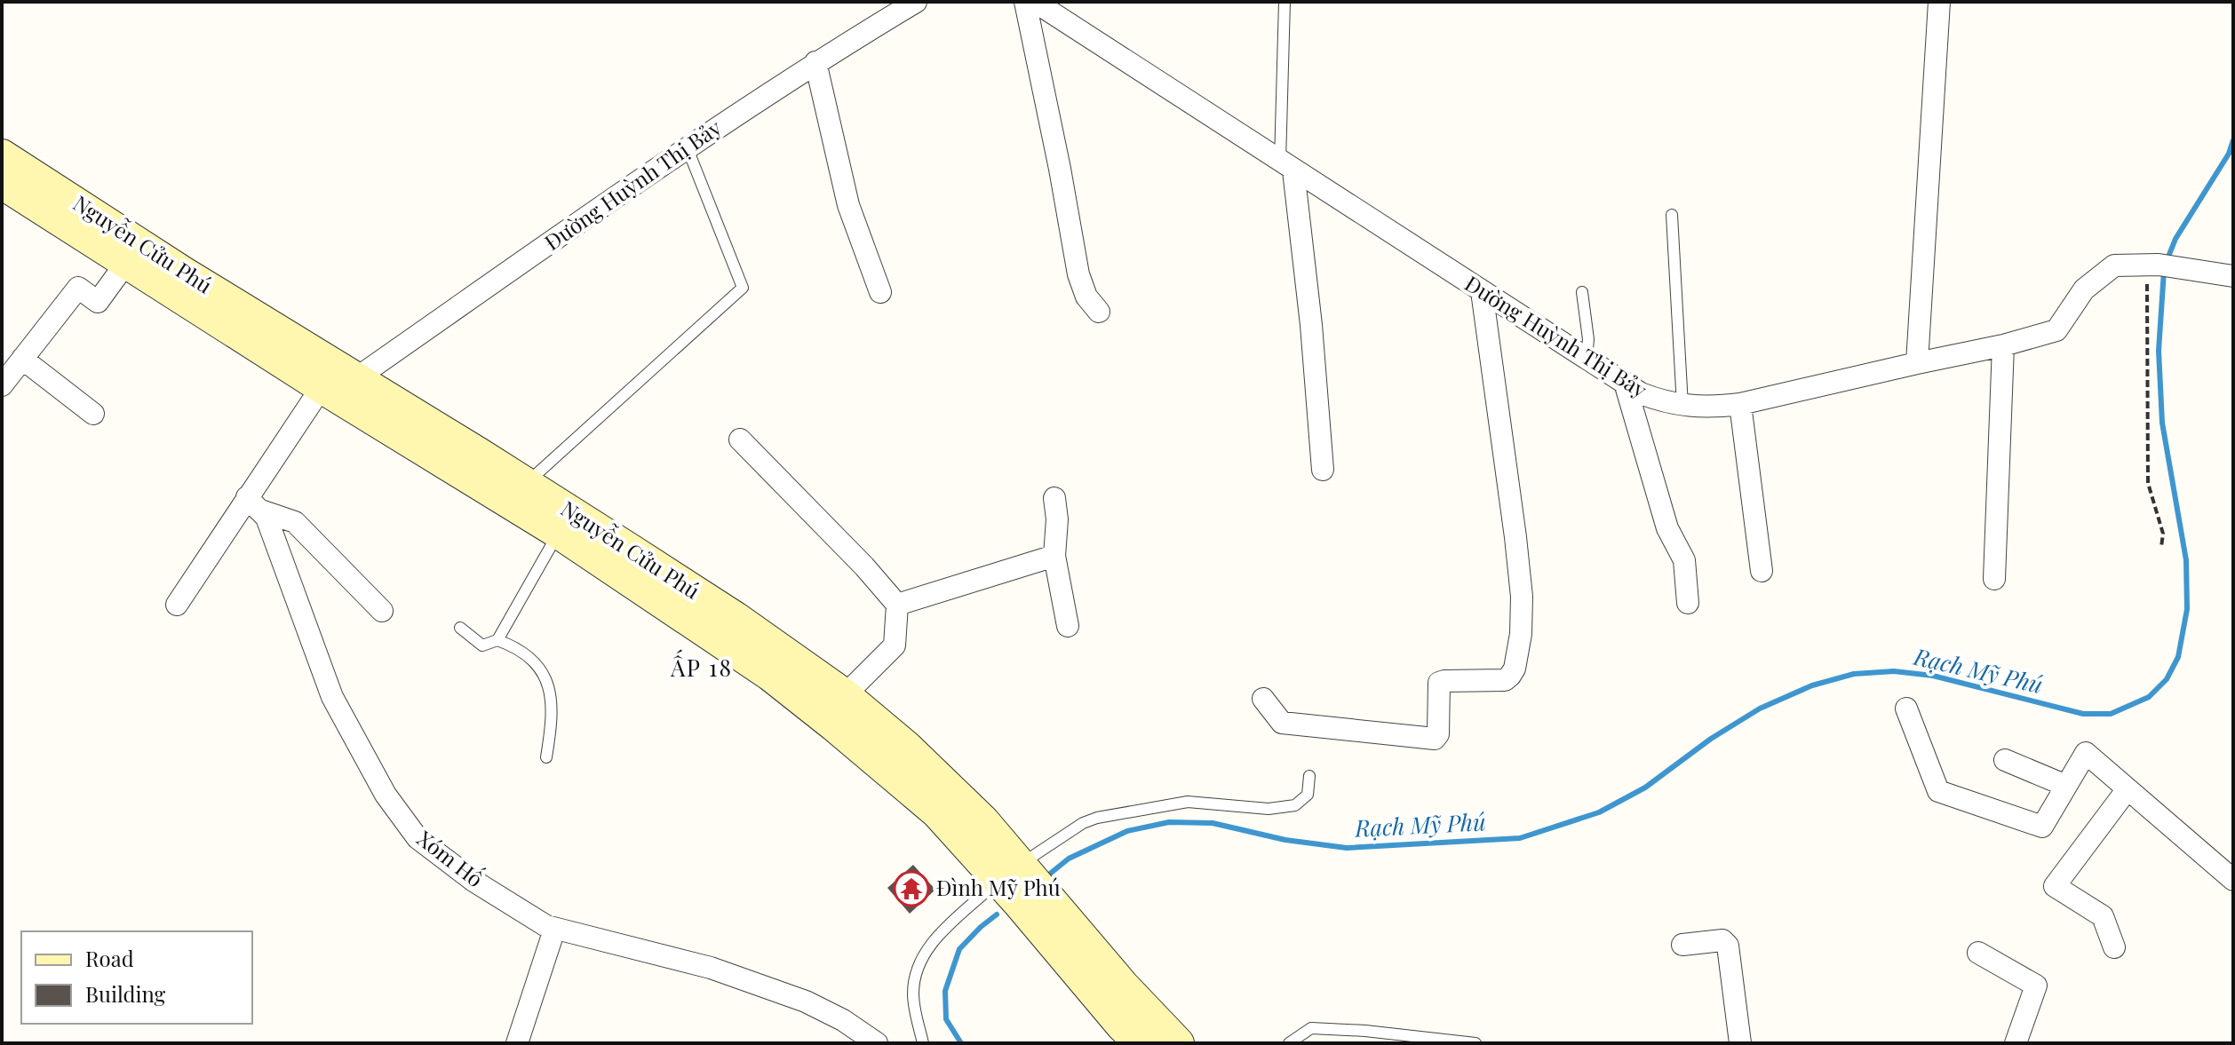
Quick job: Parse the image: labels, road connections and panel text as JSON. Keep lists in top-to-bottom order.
{
  "streets": {
    "main road": ["Nguyễn Cửu Phú"],
    "street": ["Đường Huỳnh Thị Bảy", "Xóm Hố"]
  },
  "crossings": [
    ["Đường Huỳnh Thị Bảy", "Nguyễn Cửu Phú"]
  ],
  "districts": ["ẤP 18"],
  "water": ["Rạch Mỹ Phú"],
  "places": {
    "temple": ["Đình Mỹ Phú"]
  },
  "legend": ["Road", "Building"]
}
